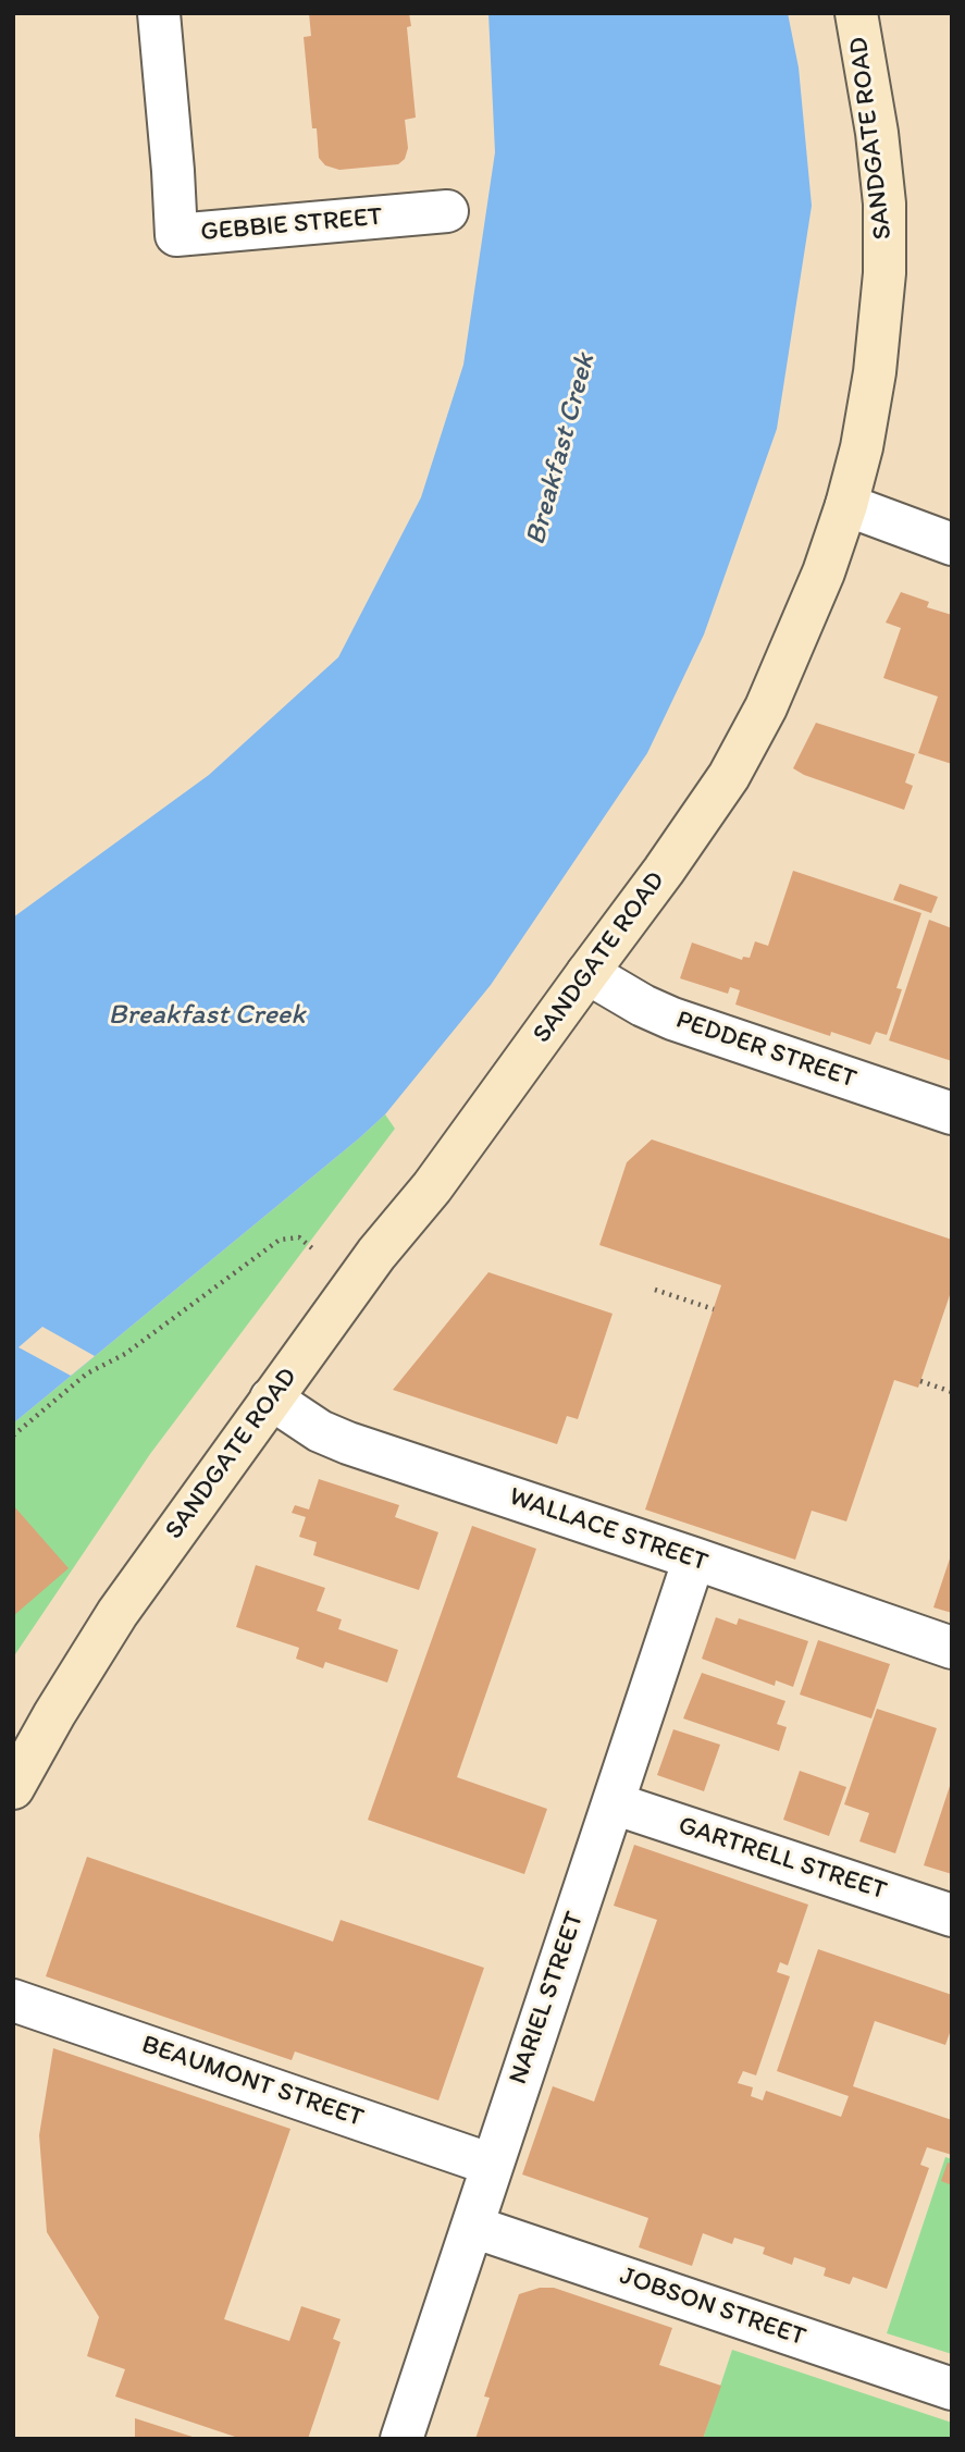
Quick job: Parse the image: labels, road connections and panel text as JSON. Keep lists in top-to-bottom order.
{
  "streets": {
    "main road": ["SANDGATE ROAD"],
    "street": [
      "GEBBIE STREET",
      "PEDDER STREET",
      "WALLACE STREET",
      "GARTRELL STREET",
      "NARIEL STREET",
      "BEAUMONT STREET",
      "JOBSON STREET"
    ]
  },
  "crossings": [
    ["SANDGATE ROAD", "PEDDER STREET"],
    ["SANDGATE ROAD", "WALLACE STREET"],
    ["WALLACE STREET", "NARIEL STREET"],
    ["GARTRELL STREET", "NARIEL STREET"],
    ["NARIEL STREET", "BEAUMONT STREET"],
    ["NARIEL STREET", "JOBSON STREET"]
  ],
  "water": ["Breakfast Creek"]
}
